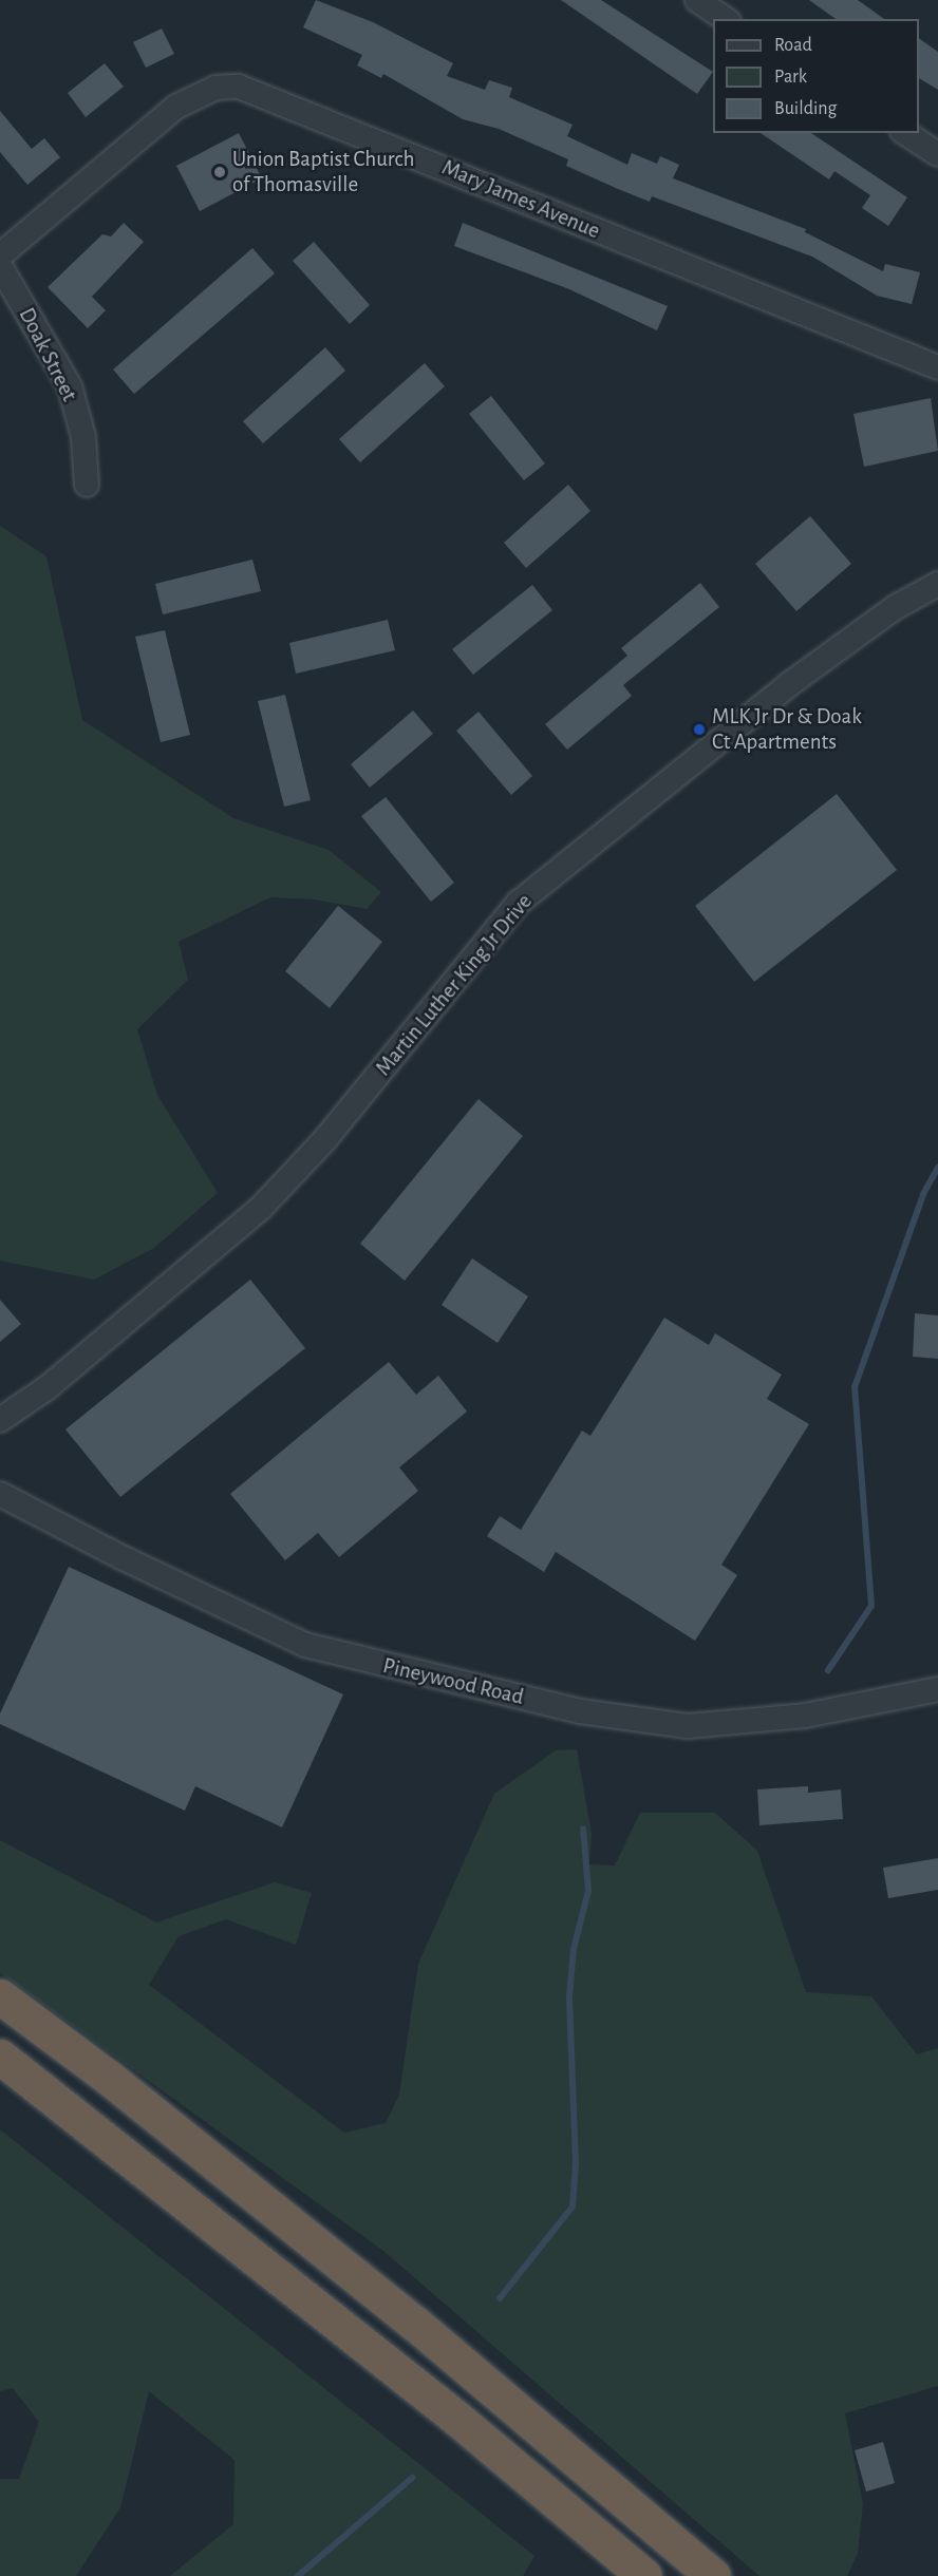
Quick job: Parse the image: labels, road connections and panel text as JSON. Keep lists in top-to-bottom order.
{
  "streets": {
    "street": [
      "Mary James Avenue",
      "Doak Street",
      "Martin Luther King Jr Drive",
      "Pineywood Road"
    ]
  },
  "places": ["Union Baptist Church of Thomasville", "MLK Jr Dr & Doak Ct Apartments"],
  "legend": ["Road", "Park", "Building"]
}
